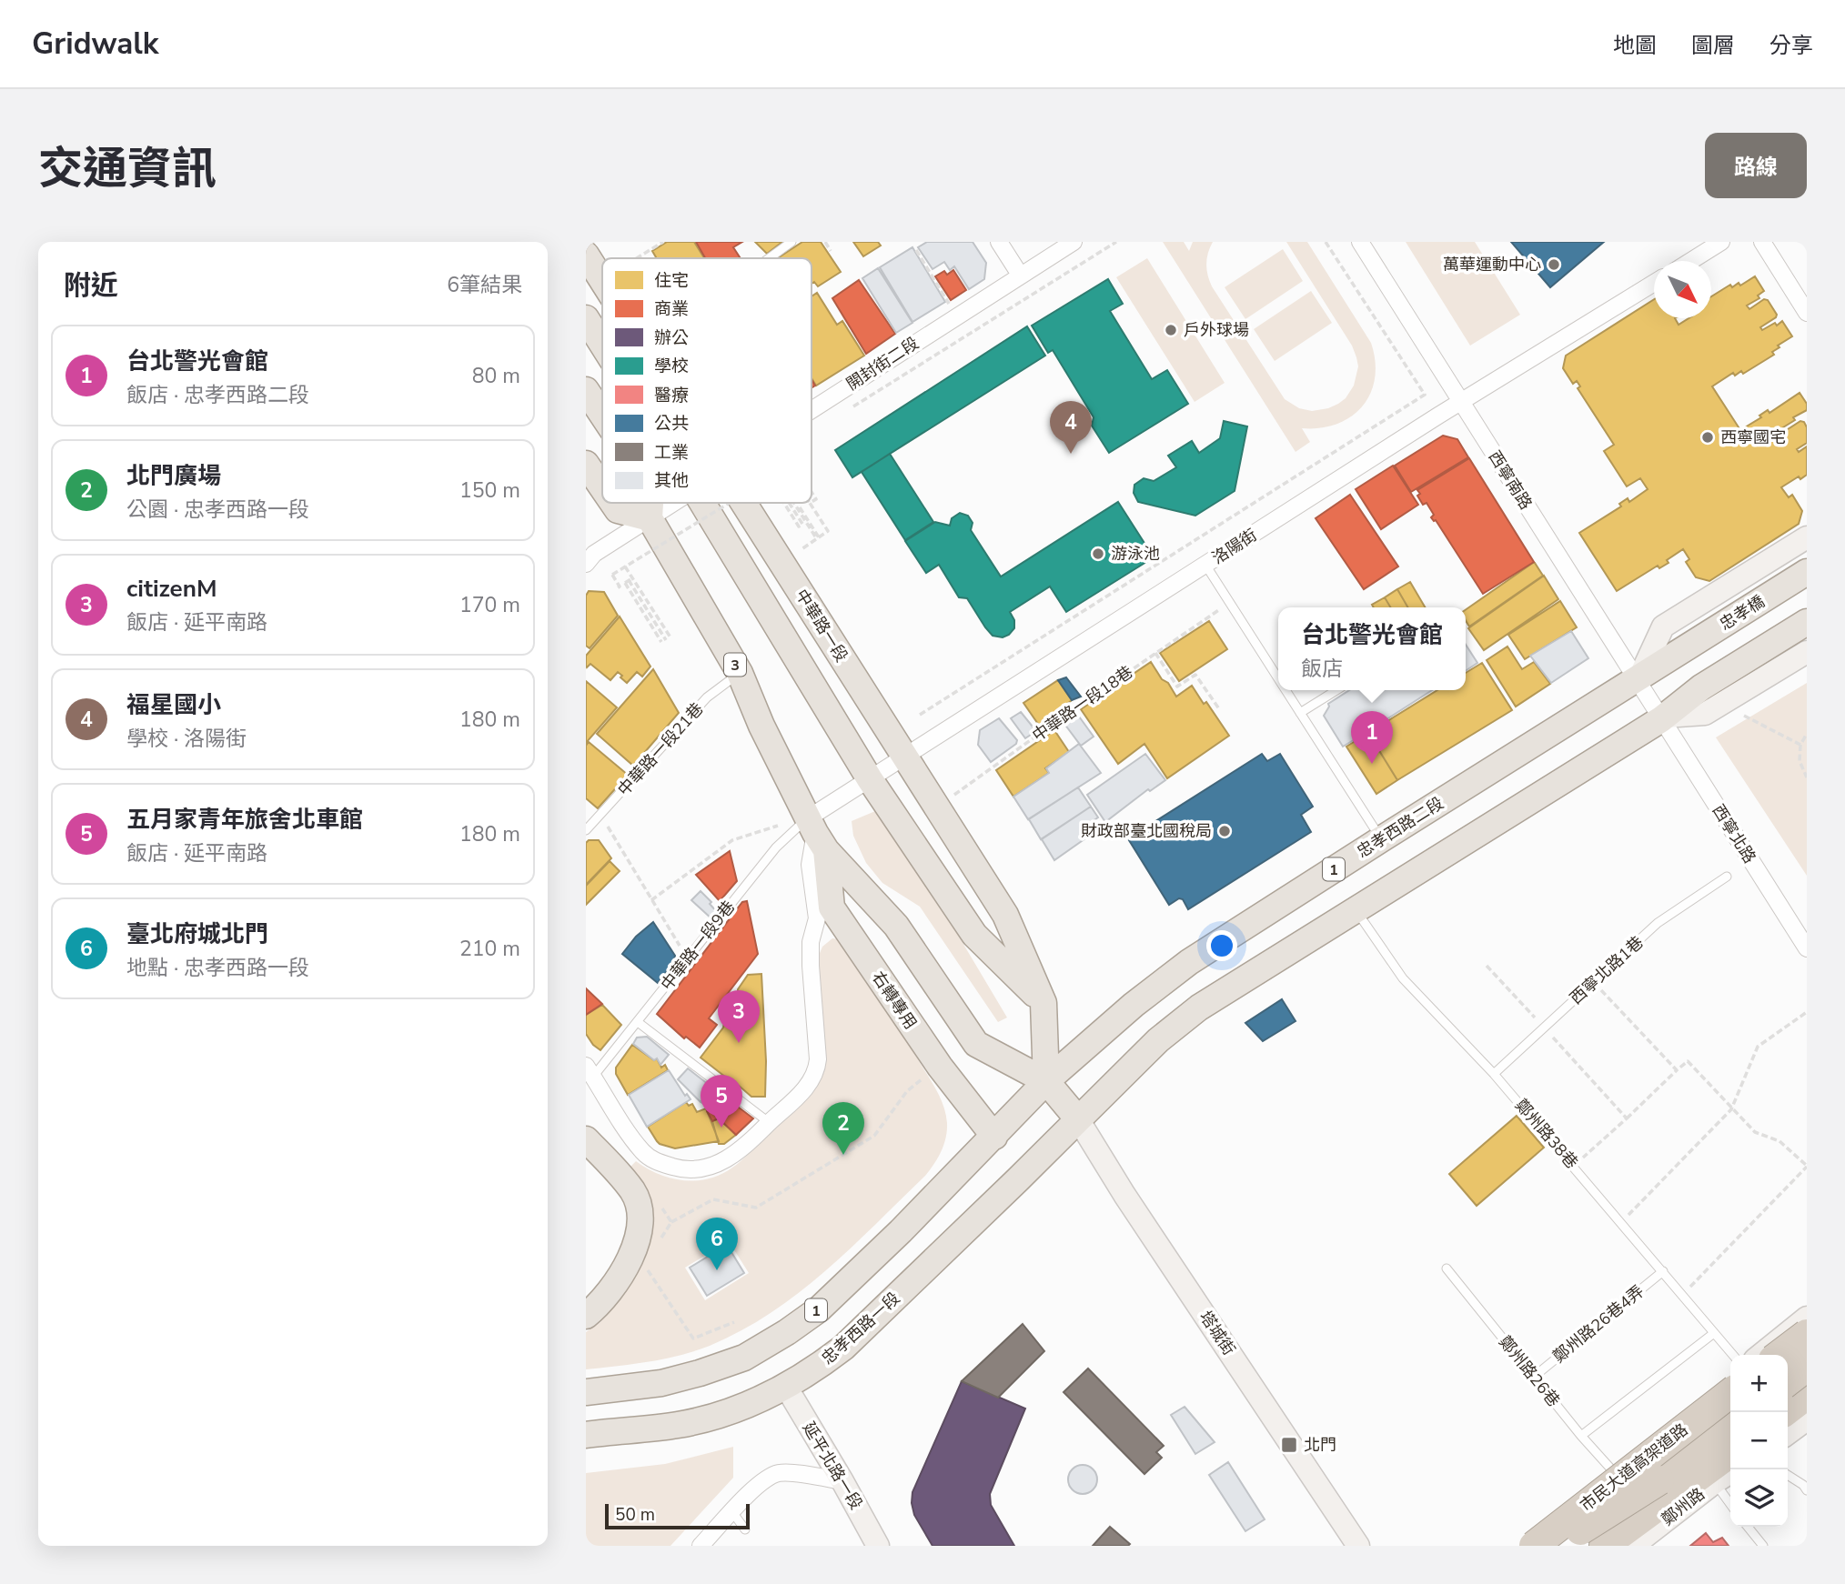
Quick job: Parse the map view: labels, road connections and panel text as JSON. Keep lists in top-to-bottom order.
{
  "streets": {
    "highway": ["市民大道高架道路"],
    "main road": [
      "忠孝橋",
      "中華路一段",
      "3",
      "忠孝西路二段",
      "1",
      "右轉專用",
      "忠孝西路一段"
    ],
    "street": [
      "開封街二段",
      "西寧南路",
      "洛陽街",
      "西寧北路",
      "塔城街",
      "延平北路一段",
      "鄭州路"
    ],
    "lane": [
      "中華路一段21巷",
      "中華路一段9巷",
      "西寧北路1巷",
      "鄭州路38巷",
      "鄭州路26巷4弄",
      "鄭州路26巷"
    ],
    "path": ["中華路一段18巷"]
  },
  "crossings": [
    ["開封街二段", "3"],
    ["西寧南路", "洛陽街"],
    ["西寧南路", "忠孝西路二段"],
    ["西寧南路", "西寧北路"],
    ["洛陽街", "中華路一段"],
    ["洛陽街", "3"],
    ["洛陽街", "中華路一段9巷"],
    ["洛陽街", "右轉專用"],
    ["忠孝橋", "忠孝西路二段"],
    ["中華路一段", "3"],
    ["中華路一段", "中華路一段18巷"],
    ["中華路一段", "忠孝西路二段"],
    ["中華路一段", "1"],
    ["3", "中華路一段21巷"],
    ["3", "忠孝西路二段"],
    ["3", "1"],
    ["3", "中華路一段9巷"],
    ["3", "右轉專用"],
    ["3", "忠孝西路一段"],
    ["3", "塔城街"],
    ["忠孝西路二段", "1"],
    ["1", "右轉專用"],
    ["中華路一段9巷", "右轉專用"],
    ["西寧北路1巷", "鄭州路38巷"],
    ["鄭州路38巷", "鄭州路26巷4弄"],
    ["鄭州路26巷4弄", "鄭州路26巷"],
    ["忠孝西路一段", "塔城街"],
    ["忠孝西路一段", "延平北路一段"]
  ],
  "places": {
    "other": [
      "萬華運動中心",
      "戶外球場",
      "西寧國宅",
      "游泳池",
      "財政部臺北國稅局"
    ],
    "transit": ["北門"]
  },
  "legend": [
    "住宅",
    "商業",
    "辦公",
    "學校",
    "醫療",
    "公共",
    "工業",
    "其他"
  ],
  "scale_bar": "50 m",
  "north": "bottom right",
  "page": {
    "header": "Gridwalk",
    "nav": ["地圖", "圖層", "分享"],
    "title": "交通資訊",
    "buttons": "路線",
    "heading": ["附近", "6筆結果"],
    "list": [
      {
        "mark": "1",
        "name": "台北警光會館",
        "note": "飯店 · 忠孝西路二段",
        "value": "80 m"
      },
      {
        "mark": "2",
        "name": "北門廣場",
        "note": "公園 · 忠孝西路一段",
        "value": "150 m"
      },
      {
        "mark": "3",
        "name": "citizenM",
        "note": "飯店 · 延平南路",
        "value": "170 m"
      },
      {
        "mark": "4",
        "name": "福星國小",
        "note": "學校 · 洛陽街",
        "value": "180 m"
      },
      {
        "mark": "5",
        "name": "五月家青年旅舍北車館",
        "note": "飯店 · 延平南路",
        "value": "180 m"
      },
      {
        "mark": "6",
        "name": "臺北府城北門",
        "note": "地點 · 忠孝西路一段",
        "value": "210 m"
      }
    ],
    "pins": [
      "4",
      "1",
      "3",
      "5",
      "2",
      "6"
    ],
    "popup": ["台北警光會館", "飯店"],
    "map_buttons": ["+", "−"],
    "scale": "50 m"
  }
}
